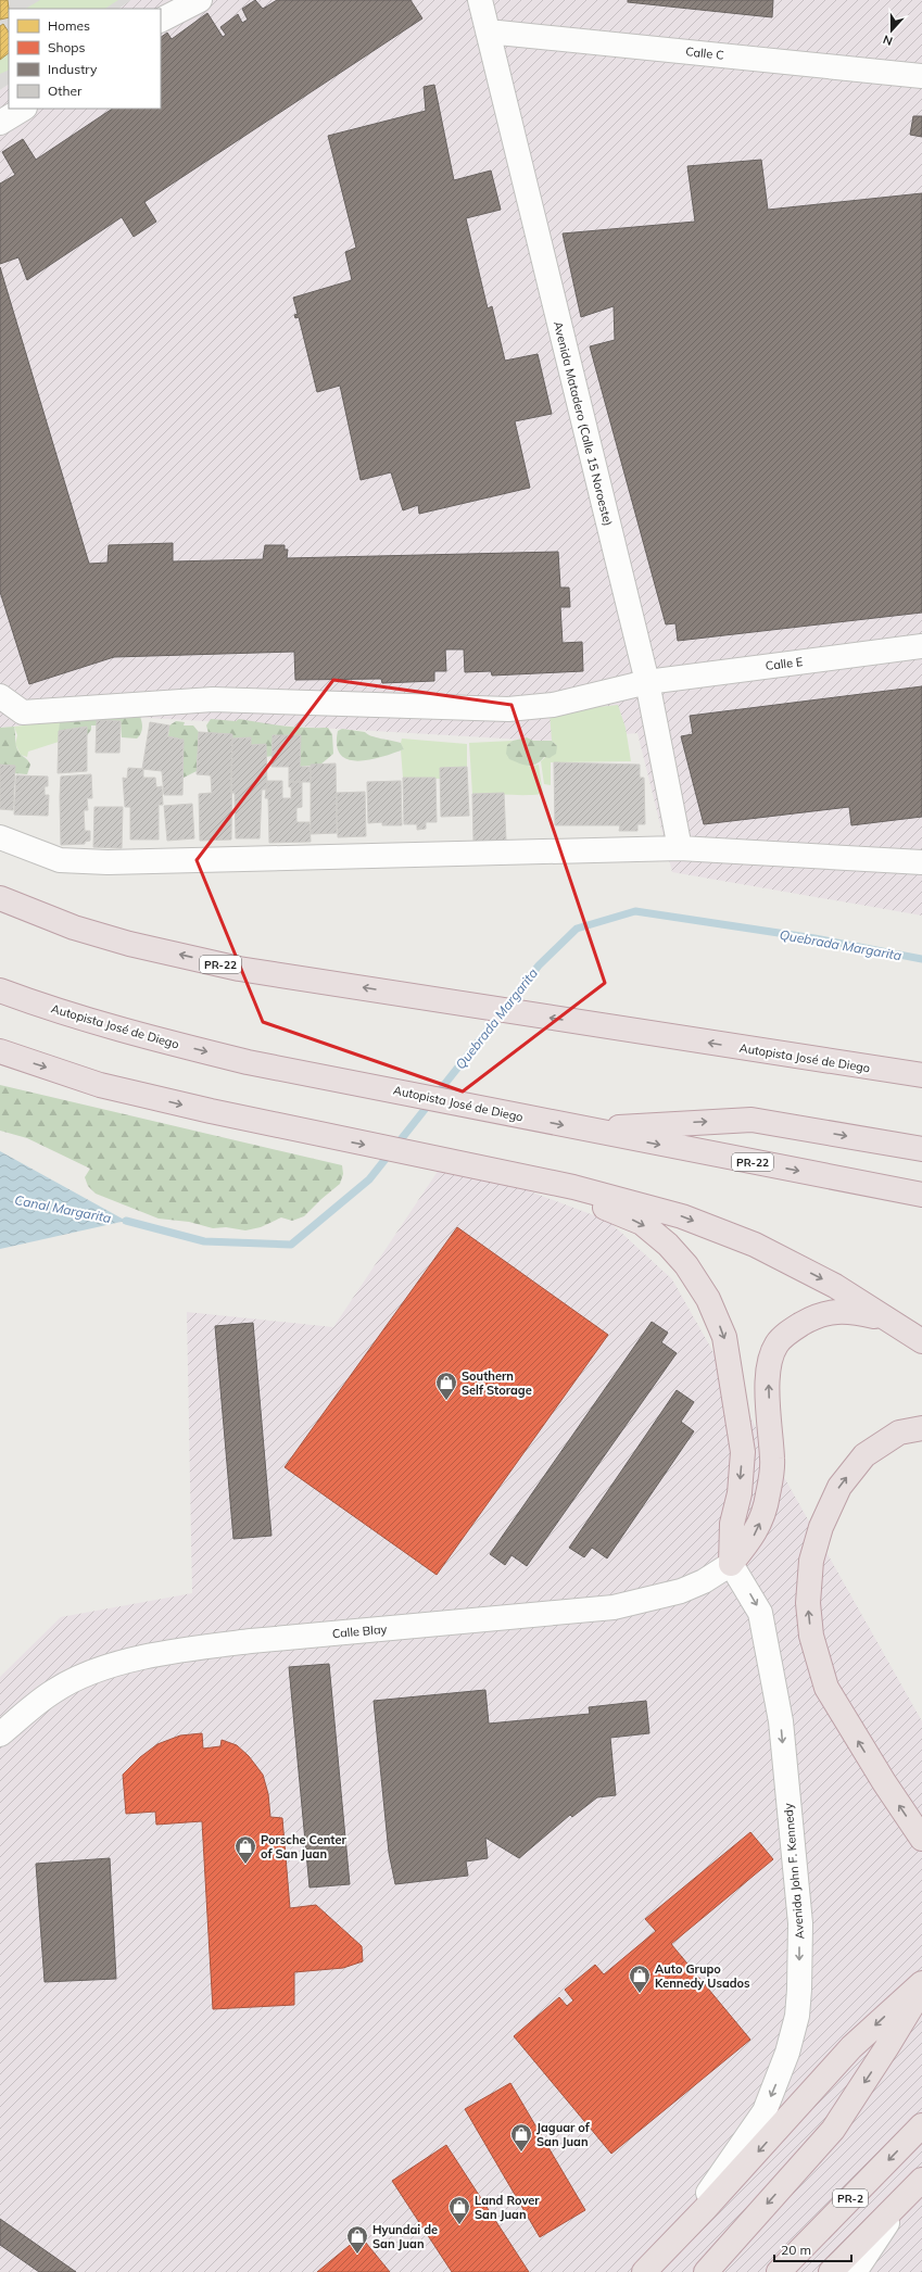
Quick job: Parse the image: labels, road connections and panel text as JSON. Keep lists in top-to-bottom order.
{
  "streets": {
    "highway": ["PR-22", "Autopista José de Diego", "PR-2"],
    "street": [
      "Calle C",
      "Avenida Matadero (Calle 15 Noroeste)",
      "Calle E",
      "Calle Blay",
      "Avenida John F. Kennedy"
    ]
  },
  "crossings": [
    ["Calle C", "Avenida Matadero (Calle 15 Noroeste)"],
    ["Avenida Matadero (Calle 15 Noroeste)", "Calle E"],
    ["Calle Blay", "Avenida John F. Kennedy"]
  ],
  "one_way": ["Avenida John F. Kennedy"],
  "water": ["Quebrada Margarita", "Canal Margarita"],
  "places": {
    "shop": [
      "Southern Self Storage",
      "Porsche Center of San Juan",
      "Auto Grupo Kennedy Usados",
      "Jaguar of San Juan",
      "Land Rover San Juan",
      "Hyundai de San Juan"
    ]
  },
  "legend": [
    "Homes",
    "Shops",
    "Industry",
    "Other"
  ],
  "scale_bar": "20 m",
  "north": "bottom"
}
